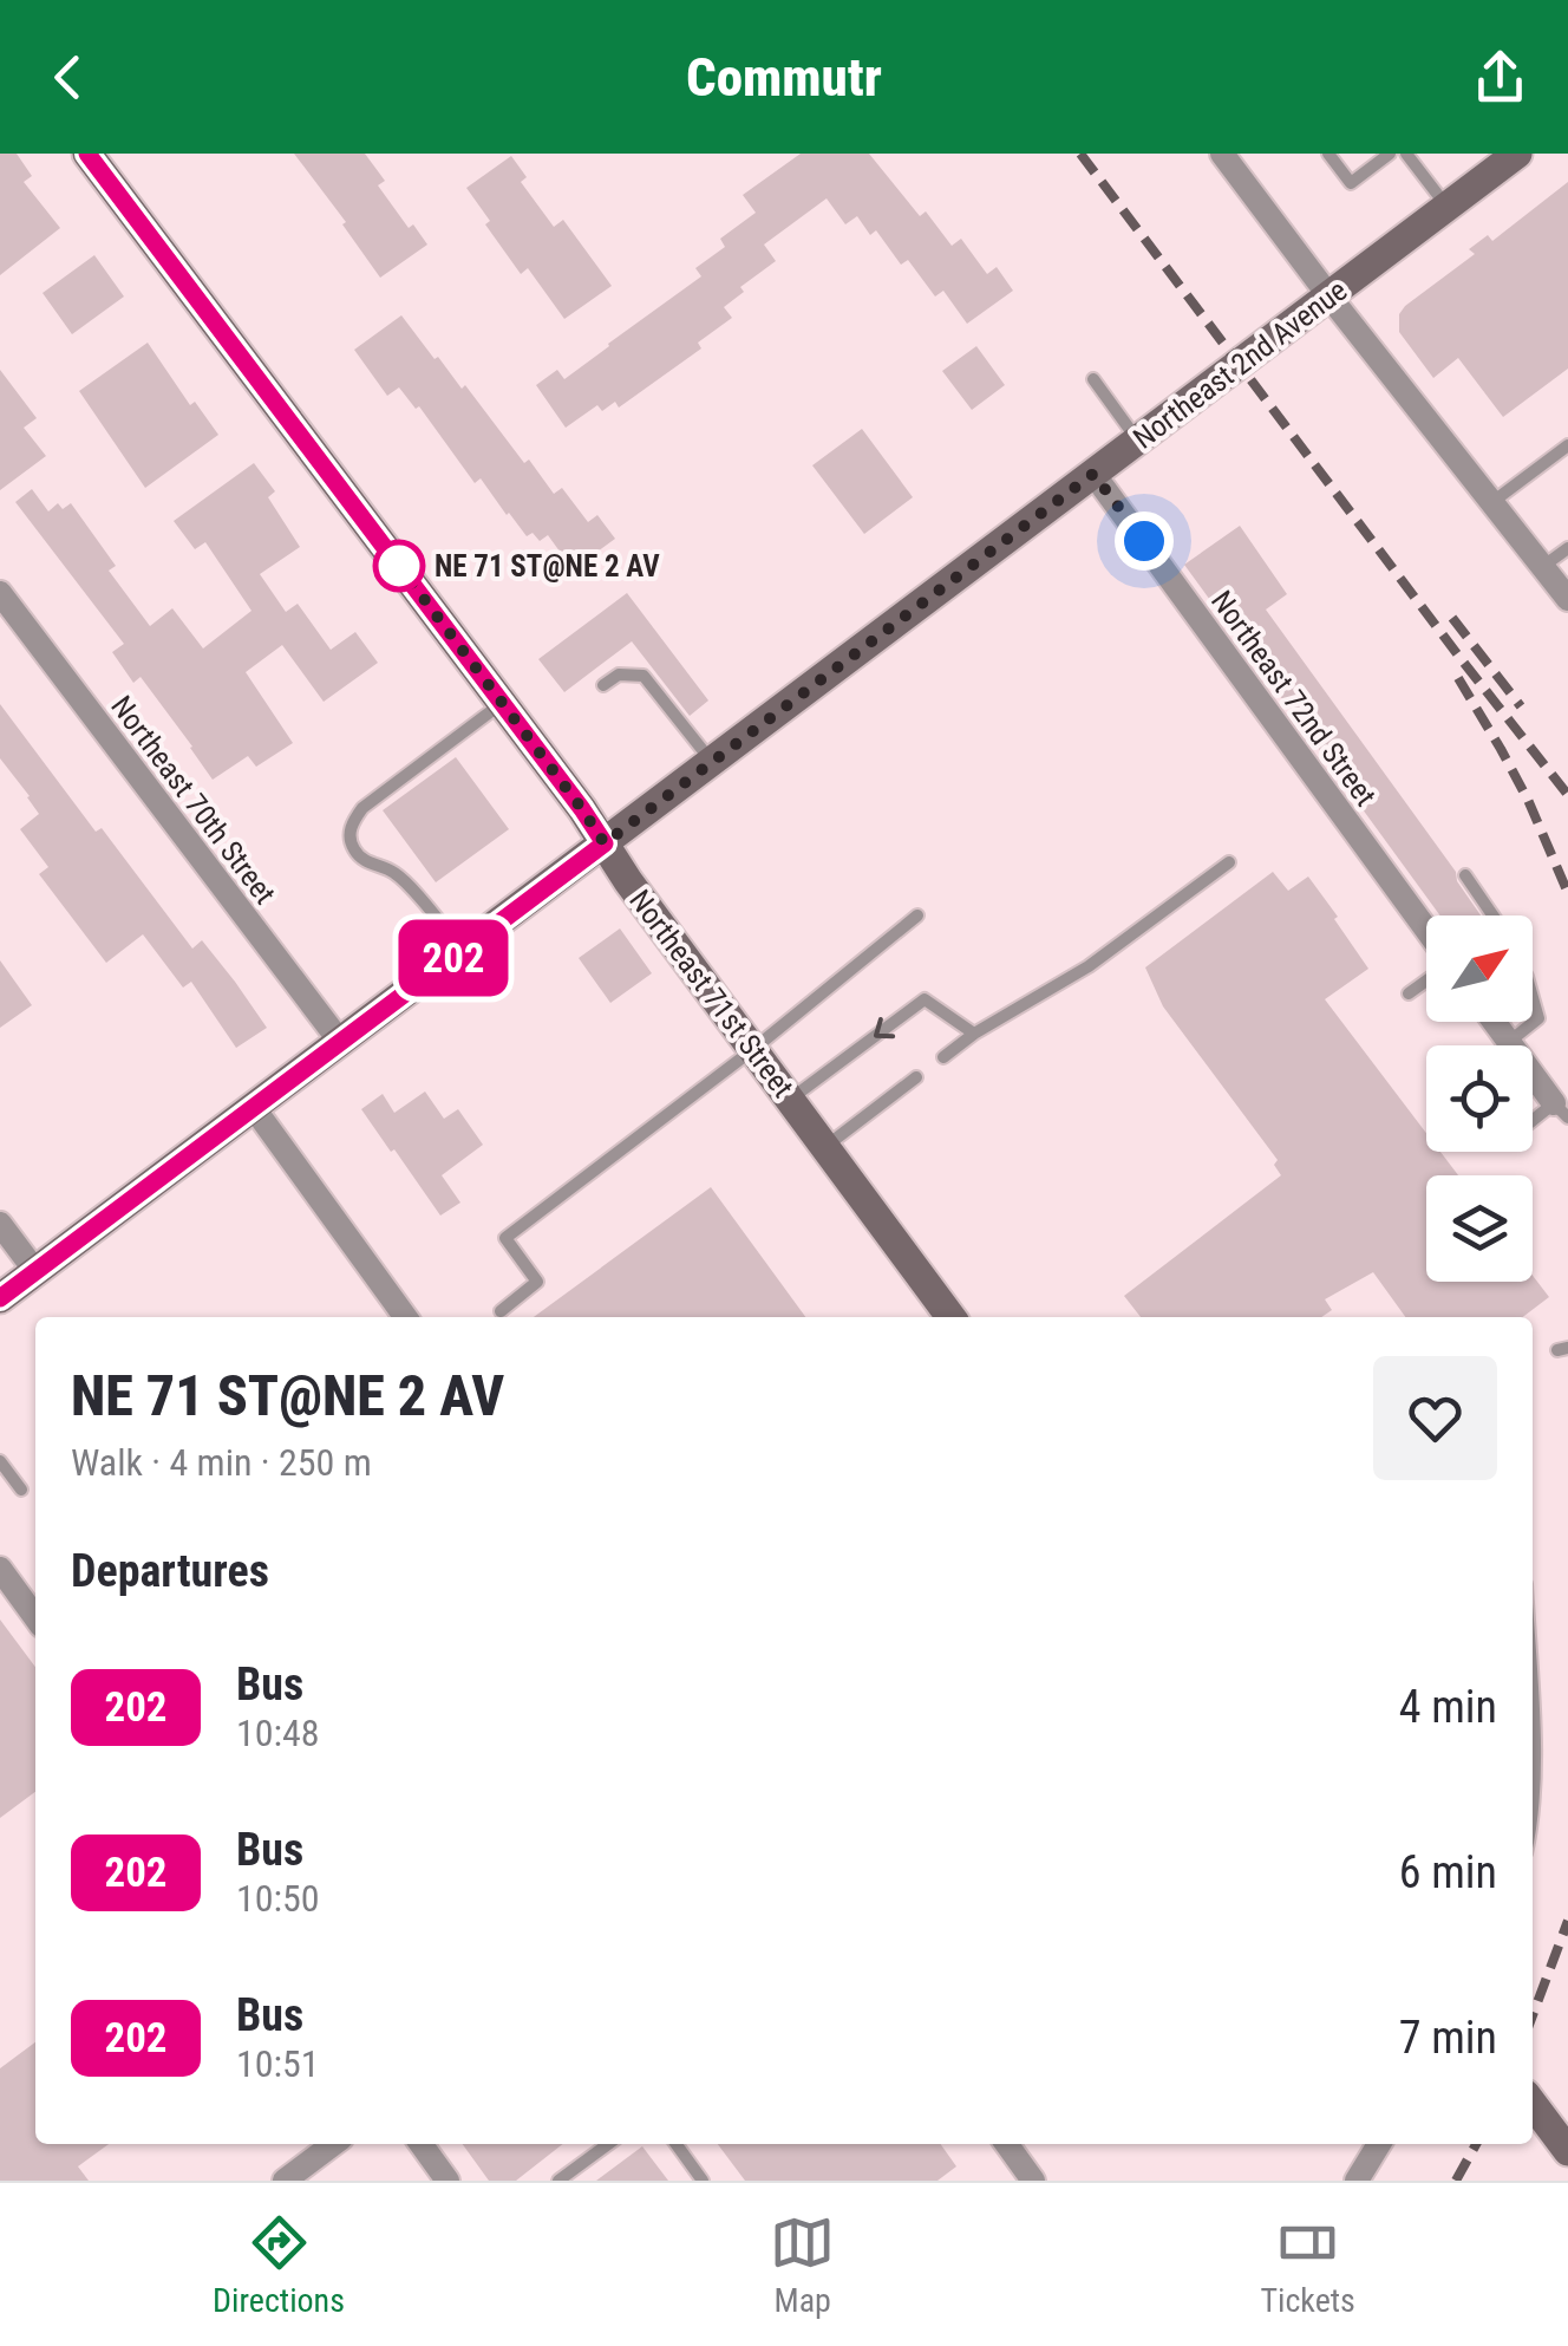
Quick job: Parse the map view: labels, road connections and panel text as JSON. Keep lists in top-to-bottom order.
{
  "streets": {
    "main road": ["Northeast 2nd Avenue", "Northeast 71st Street"],
    "street": ["Northeast 72nd Street", "Northeast 70th Street"]
  },
  "crossings": [
    ["Northeast 2nd Avenue", "Northeast 72nd Street"],
    ["Northeast 2nd Avenue", "Northeast 70th Street"],
    ["Northeast 2nd Avenue", "Northeast 71st Street"]
  ],
  "places": ["NE 71 ST@NE 2 AV"],
  "lines": ["bus line 202"],
  "north": "top right",
  "page": {
    "header": "Commutr",
    "on_map": "202",
    "heading": [
      ["NE 71 ST@NE 2 AV", "Walk · 4 min · 250 m"],
      "Departures"
    ],
    "list": [
      {
        "mark": "202",
        "name": "Bus",
        "note": "10:48",
        "value": "4 min"
      },
      {
        "mark": "202",
        "name": "Bus",
        "note": "10:50",
        "value": "6 min"
      },
      {
        "mark": "202",
        "name": "Bus",
        "note": "10:51",
        "value": "7 min"
      }
    ],
    "tabs": ["Directions", "Map", "Tickets"]
  }
}
